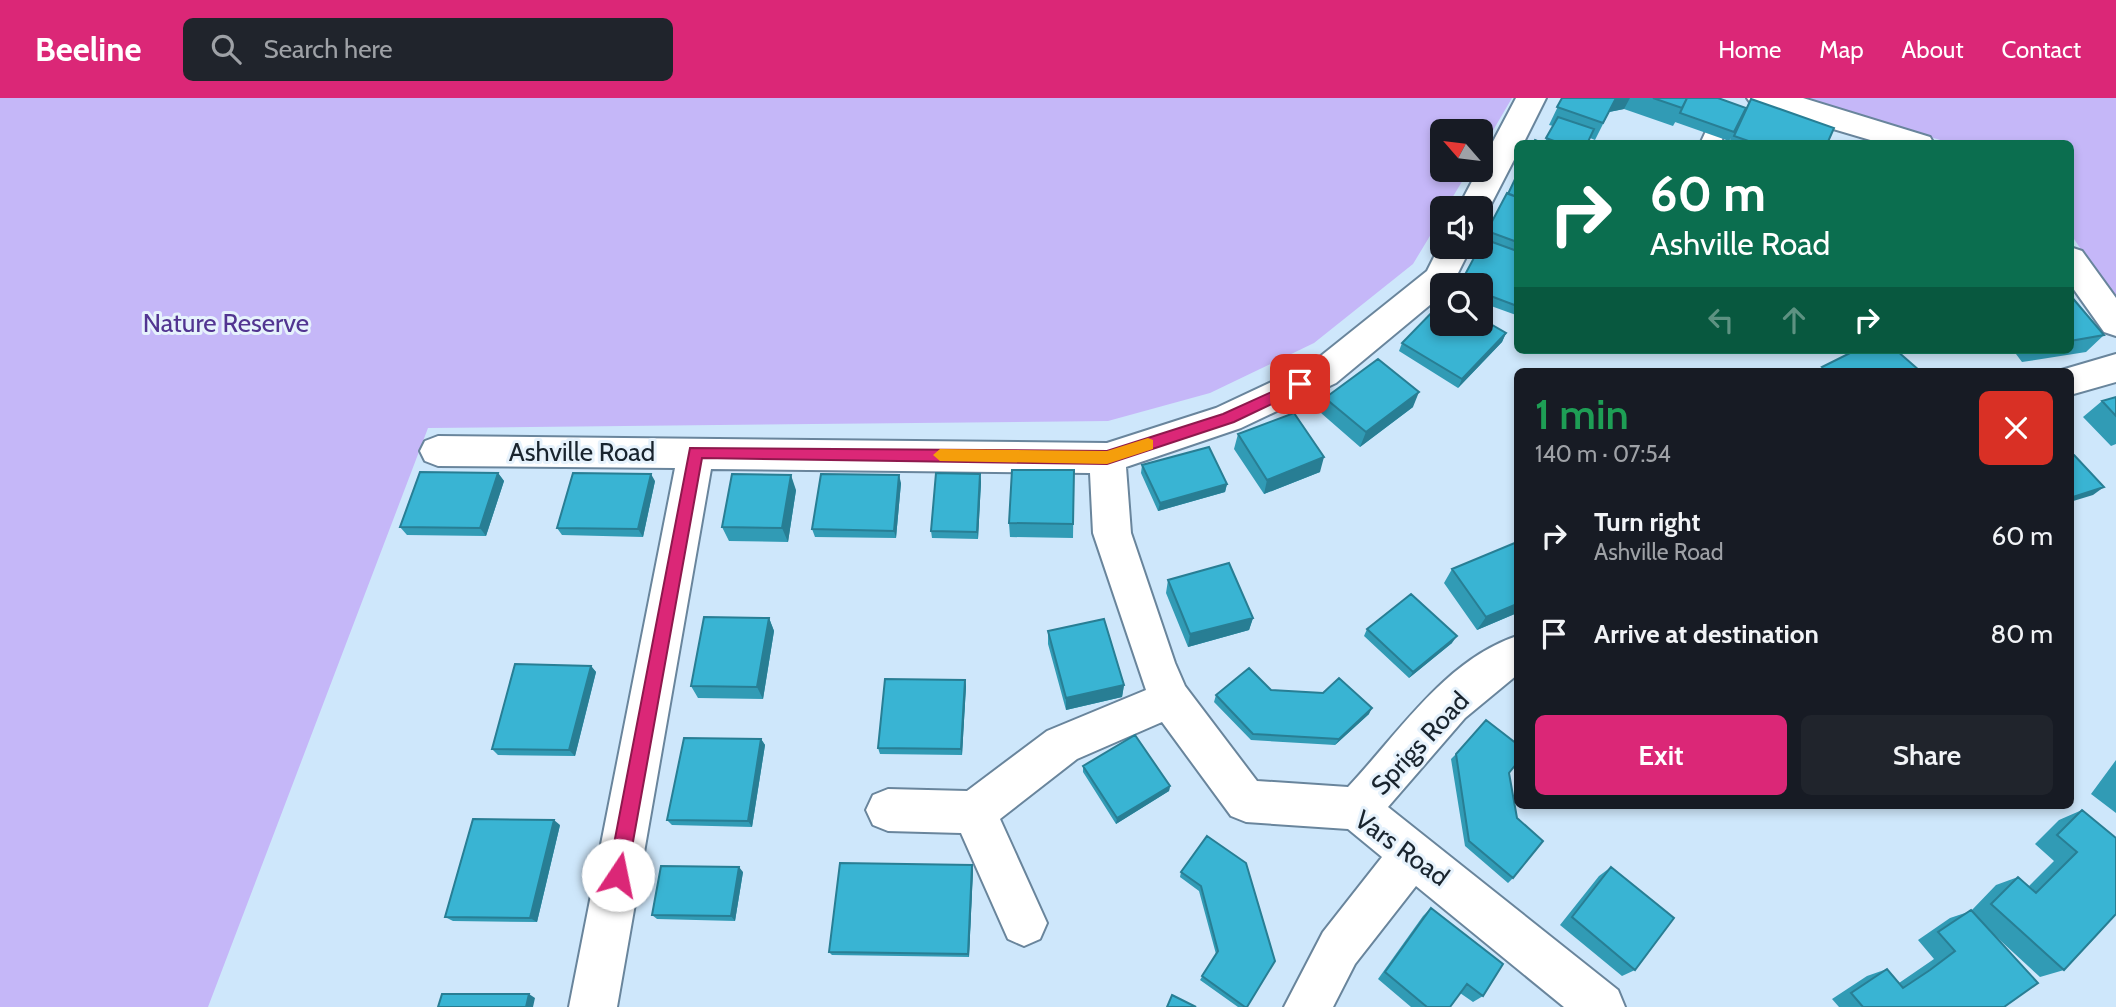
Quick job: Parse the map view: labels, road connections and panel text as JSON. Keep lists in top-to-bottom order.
{
  "streets": {
    "street": ["Ashville Road", "Sprigs Road", "Vars Road"]
  },
  "crossings": [
    ["Ashville Road", "Vars Road"],
    ["Sprigs Road", "Vars Road"]
  ],
  "parks": ["Nature Reserve"],
  "north": "top left",
  "page": {
    "header": "Beeline",
    "search": "Search here",
    "nav": [
      "Home",
      "Map",
      "About",
      "Contact"
    ],
    "turn": ["60 m", "Ashville Road"],
    "heading": ["1 min", "140 m · 07:54"],
    "list": [
      {
        "name": "Turn right",
        "note": "Ashville Road",
        "value": "60 m"
      },
      {
        "name": "Arrive at destination",
        "value": "80 m"
      }
    ],
    "buttons": ["Exit", "Share"]
  }
}
